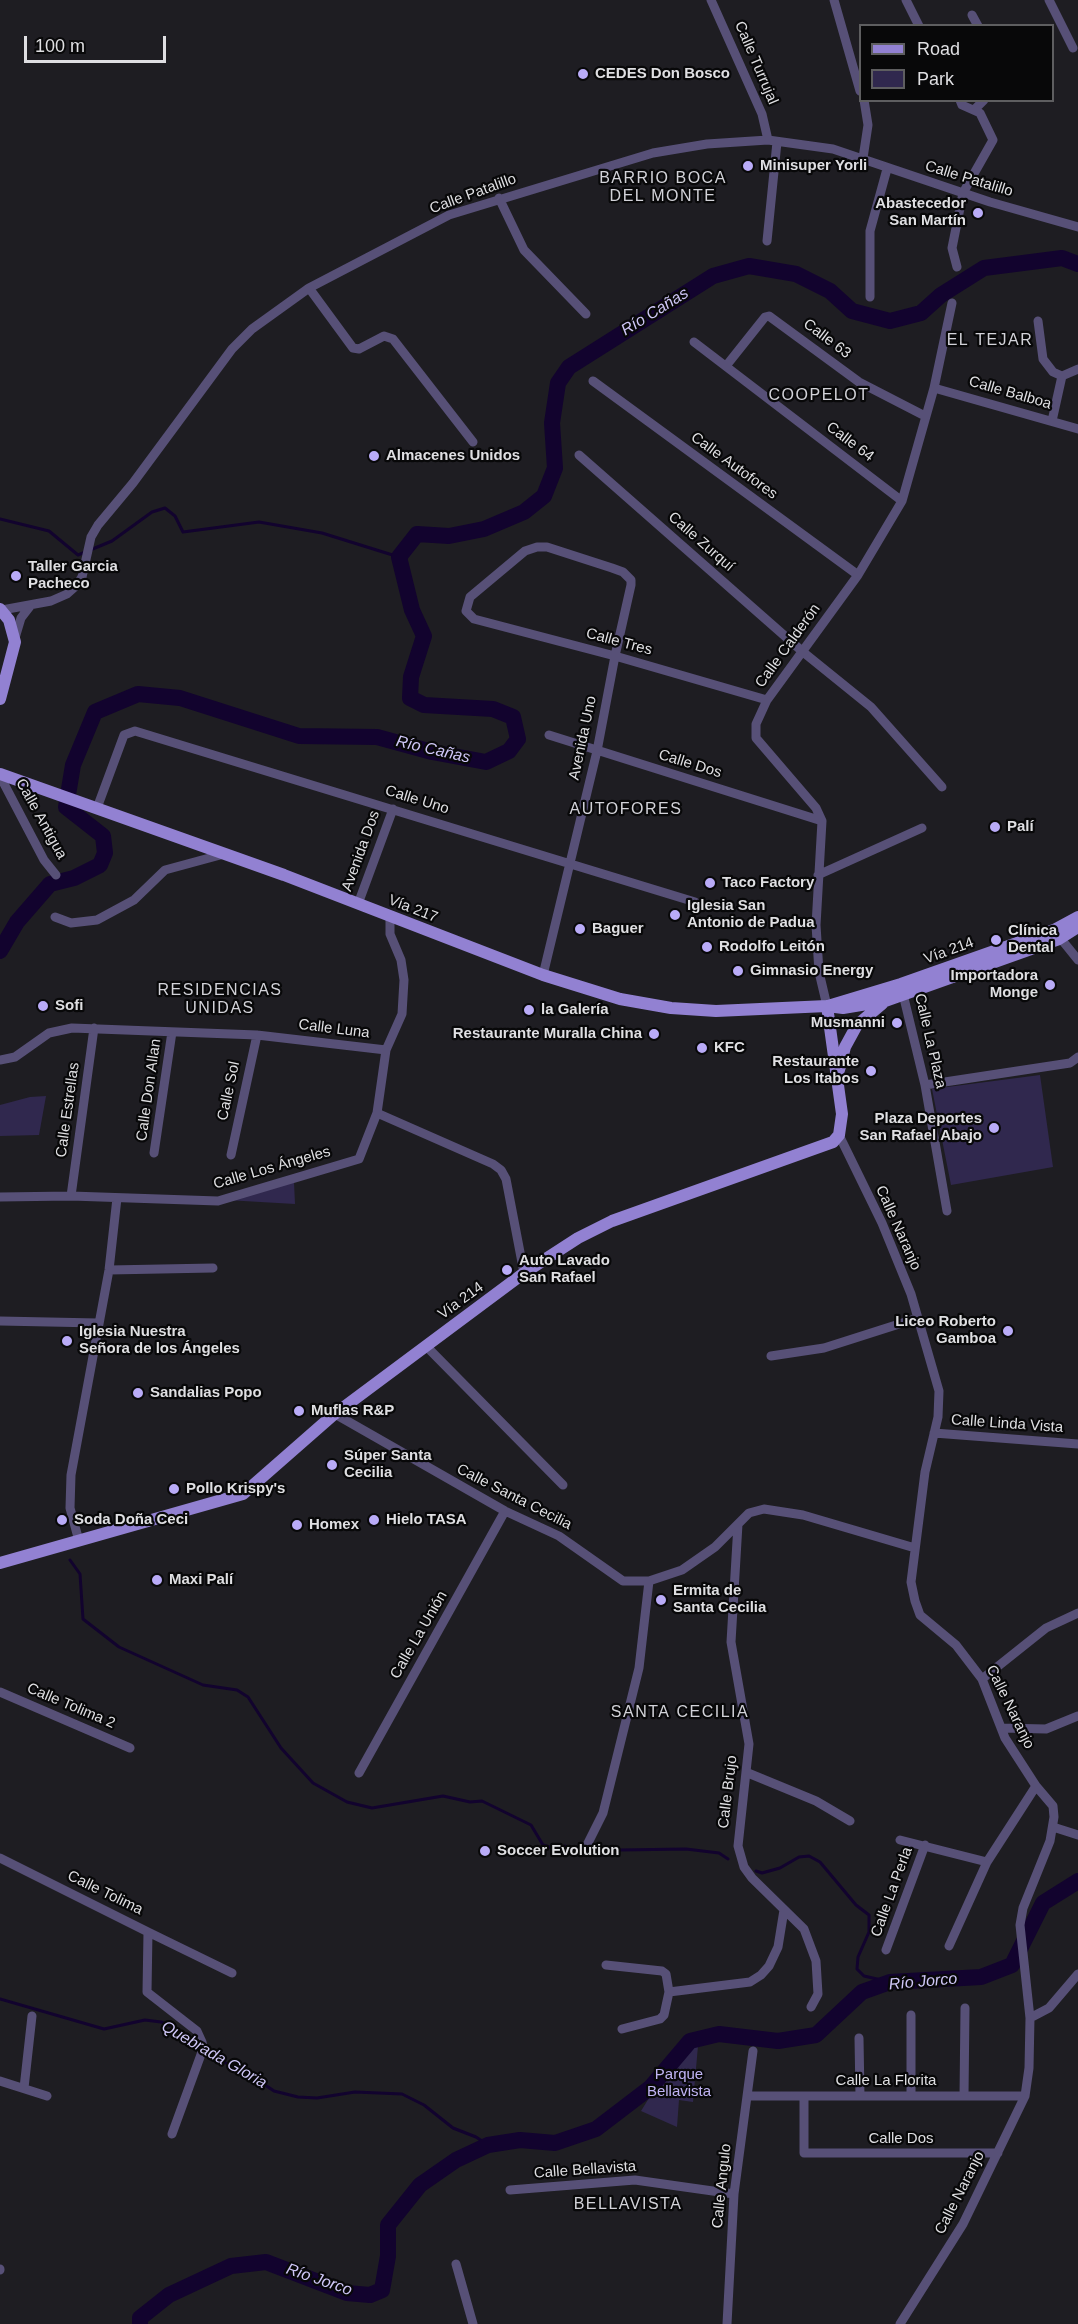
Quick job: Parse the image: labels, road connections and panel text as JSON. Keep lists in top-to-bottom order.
{
  "streets": {
    "main road": ["Vía 217", "Vía 214"],
    "street": [
      "Calle Turrujal",
      "Calle Patalillo",
      "Calle 63",
      "Calle Balboa",
      "Calle 64",
      "Calle Autofores",
      "Calle Zurquí",
      "Calle Tres",
      "Calle Calderón",
      "Avenida Uno",
      "Calle Dos",
      "Calle Uno",
      "Calle Antigua",
      "Avenida Dos",
      "Calle Luna",
      "Calle La Plaza",
      "Calle Don Allan",
      "Calle Sol",
      "Calle Estrellas",
      "Calle Los Ángeles",
      "Calle Naranjo",
      "Calle Linda Vista",
      "Calle Santa Cecilia",
      "Calle La Unión",
      "Calle Tolima 2",
      "Calle Brujo",
      "Calle La Perla",
      "Calle Tolima",
      "Calle La Florita",
      "Calle Bellavista",
      "Calle Angulo"
    ]
  },
  "crossings": [
    ["Calle Turrujal", "Calle Patalillo"],
    ["Calle 63", "Calle 64"],
    ["Calle 63", "Calle Calderón"],
    ["Calle Balboa", "Calle Calderón"],
    ["Calle 64", "Calle Calderón"],
    ["Calle Autofores", "Calle Calderón"],
    ["Calle Zurquí", "Calle Calderón"],
    ["Calle Tres", "Calle Calderón"],
    ["Calle Tres", "Avenida Uno"],
    ["Calle Calderón", "Calle Dos"],
    ["Avenida Uno", "Calle Dos"],
    ["Avenida Uno", "Calle Uno"],
    ["Avenida Uno", "Vía 217"],
    ["Calle Dos", "Calle Naranjo"],
    ["Calle Dos", "Calle La Florita"],
    ["Calle Uno", "Avenida Dos"],
    ["Calle Uno", "Vía 217"],
    ["Calle Antigua", "Vía 217"],
    ["Avenida Dos", "Vía 217"],
    ["Vía 217", "Vía 214"],
    ["Vía 214", "Calle La Plaza"],
    ["Vía 214", "Calle Naranjo"],
    ["Vía 214", "Calle Santa Cecilia"],
    ["Calle Luna", "Calle Don Allan"],
    ["Calle Luna", "Calle Sol"],
    ["Calle Luna", "Calle Estrellas"],
    ["Calle Estrellas", "Calle Los Ángeles"],
    ["Calle Naranjo", "Calle Linda Vista"],
    ["Calle Naranjo", "Calle La Florita"],
    ["Calle Santa Cecilia", "Calle La Unión"],
    ["Calle Santa Cecilia", "Calle Brujo"],
    ["Calle La Florita", "Calle Angulo"],
    ["Calle Bellavista", "Calle Angulo"]
  ],
  "districts": [
    "BARRIO BOCA DEL MONTE",
    "EL TEJAR",
    "COOPELOT",
    "AUTOFORES",
    "RESIDENCIAS UNIDAS",
    "SANTA CECILIA",
    "BELLAVISTA"
  ],
  "water": ["Río Cañas", "Río Jorco", "Quebrada Gloria"],
  "parks": ["Parque Bellavista"],
  "places": [
    "CEDES Don Bosco",
    "Minisuper Yorli",
    "Abastecedor San Martín",
    "Almacenes Unidos",
    "Taller Garcia Pacheco",
    "Palí",
    "Taco Factory",
    "Iglesia San Antonio de Padua",
    "Baguer",
    "Clínica Dental",
    "Rodolfo Leitón",
    "Gimnasio Energy",
    "Importadora Monge",
    "Sofi",
    "la Galería",
    "Musmanni",
    "Restaurante Muralla China",
    "KFC",
    "Restaurante Los Itabos",
    "Plaza Deportes San Rafael Abajo",
    "Auto Lavado San Rafael",
    "Liceo Roberto Gamboa",
    "Iglesia Nuestra Señora de los Ángeles",
    "Sandalias Popo",
    "Muflas R&P",
    "Súper Santa Cecilia",
    "Pollo Krispy's",
    "Soda Doña Ceci",
    "Hielo TASA",
    "Homex",
    "Maxi Palí",
    "Ermita de Santa Cecilia",
    "Soccer Evolution"
  ],
  "legend": ["Road", "Park"],
  "scale_bar": "100 m"
}
